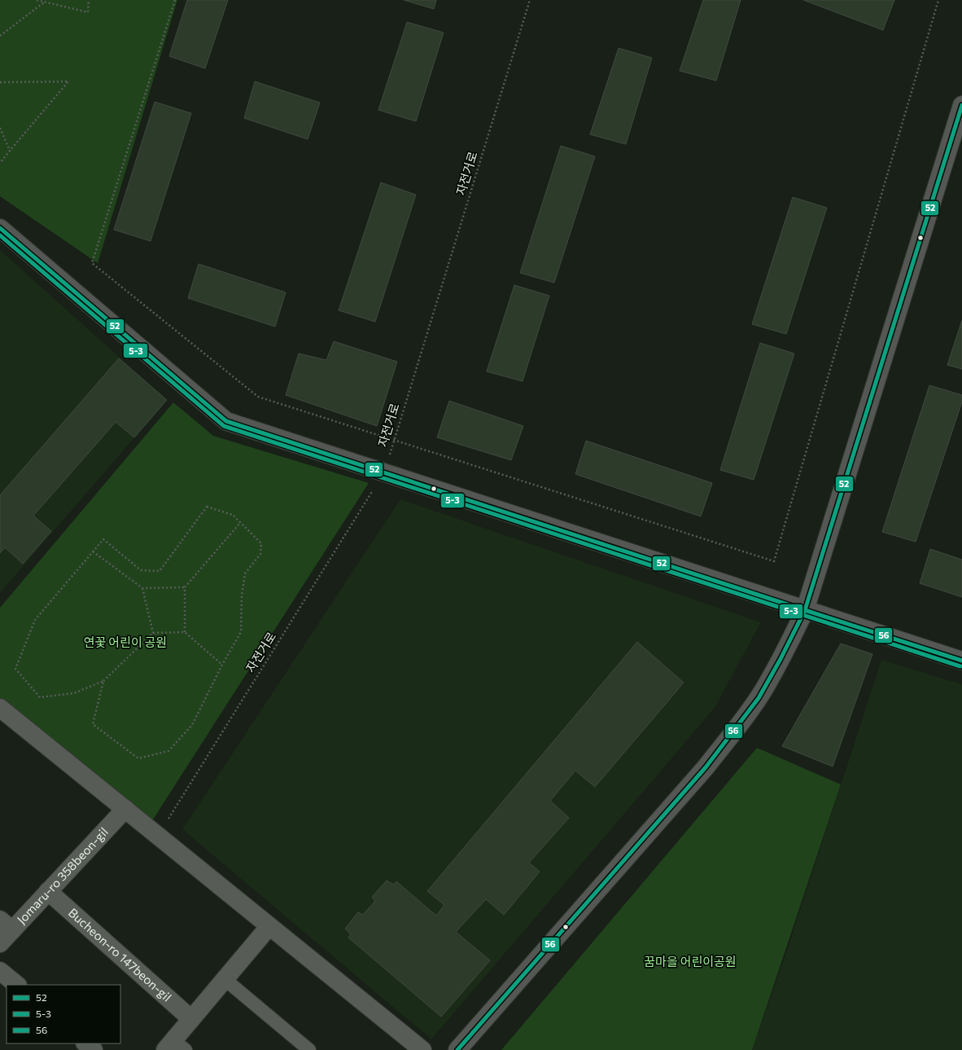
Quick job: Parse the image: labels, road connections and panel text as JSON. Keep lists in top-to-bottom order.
{
  "streets": {
    "street": ["Jomaru-ro 358beon-gil", "Bucheon-ro 147beon-gil"],
    "path": ["자전거로"]
  },
  "crossings": [
    ["Jomaru-ro 358beon-gil", "Bucheon-ro 147beon-gil"]
  ],
  "parks": ["연꽃 어린이 공원", "꿈마을 어린이공원"],
  "lines": ["transit line 52", "transit line 5-3", "transit line 56"],
  "legend": ["52", "5-3", "56"]
}
